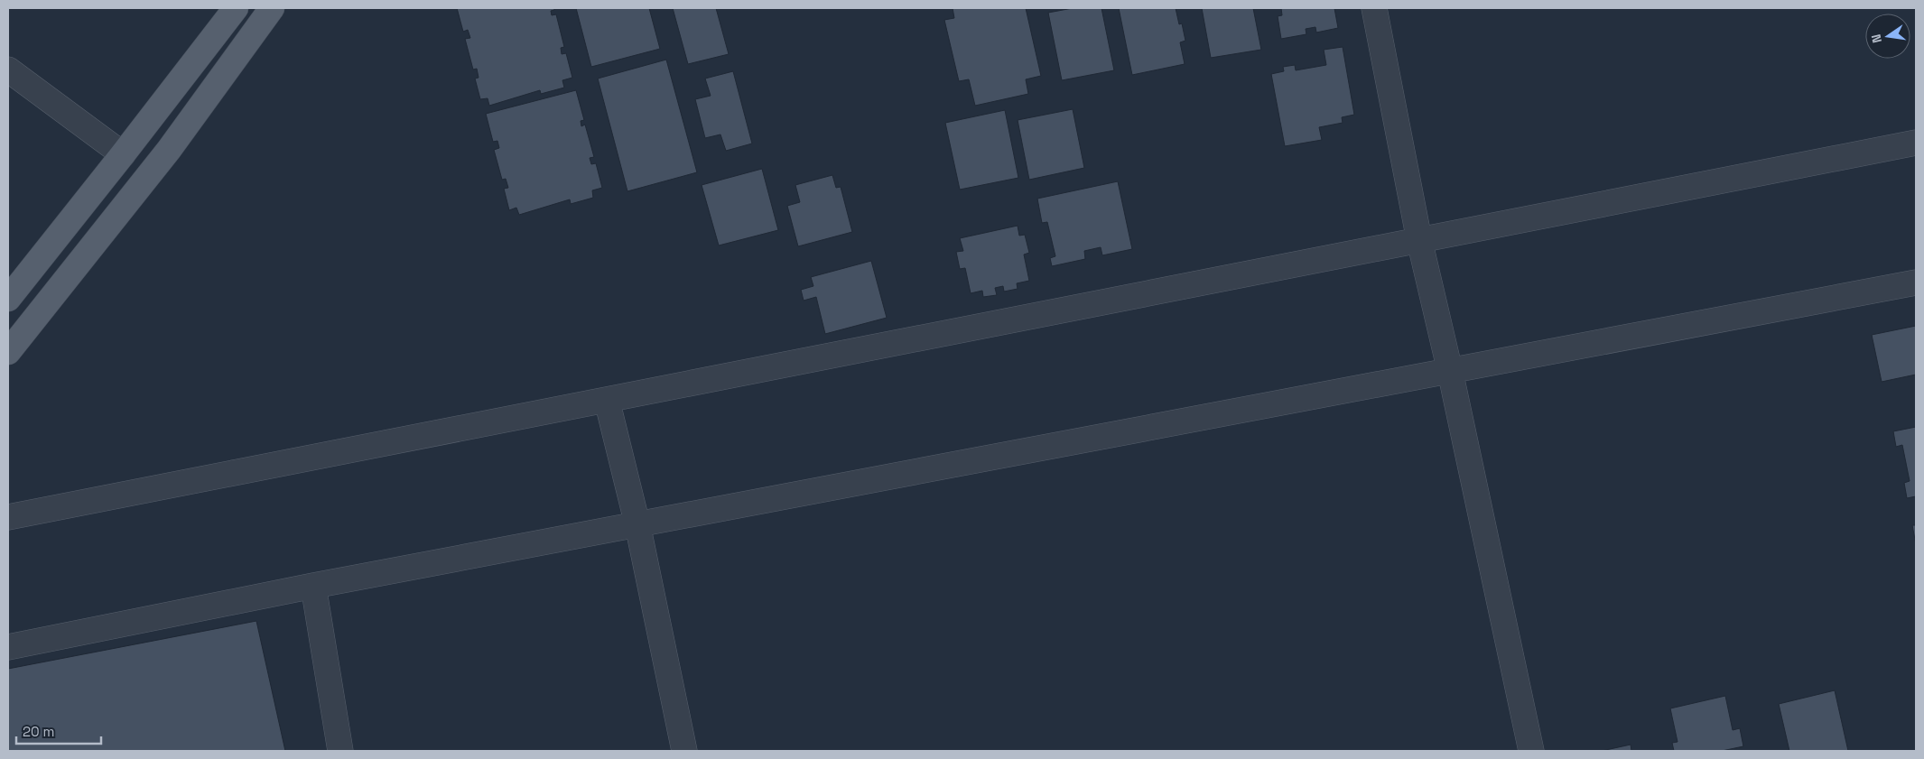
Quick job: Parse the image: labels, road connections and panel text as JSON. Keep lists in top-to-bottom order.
{
  "scale_bar": "20 m",
  "north": "left"
}
